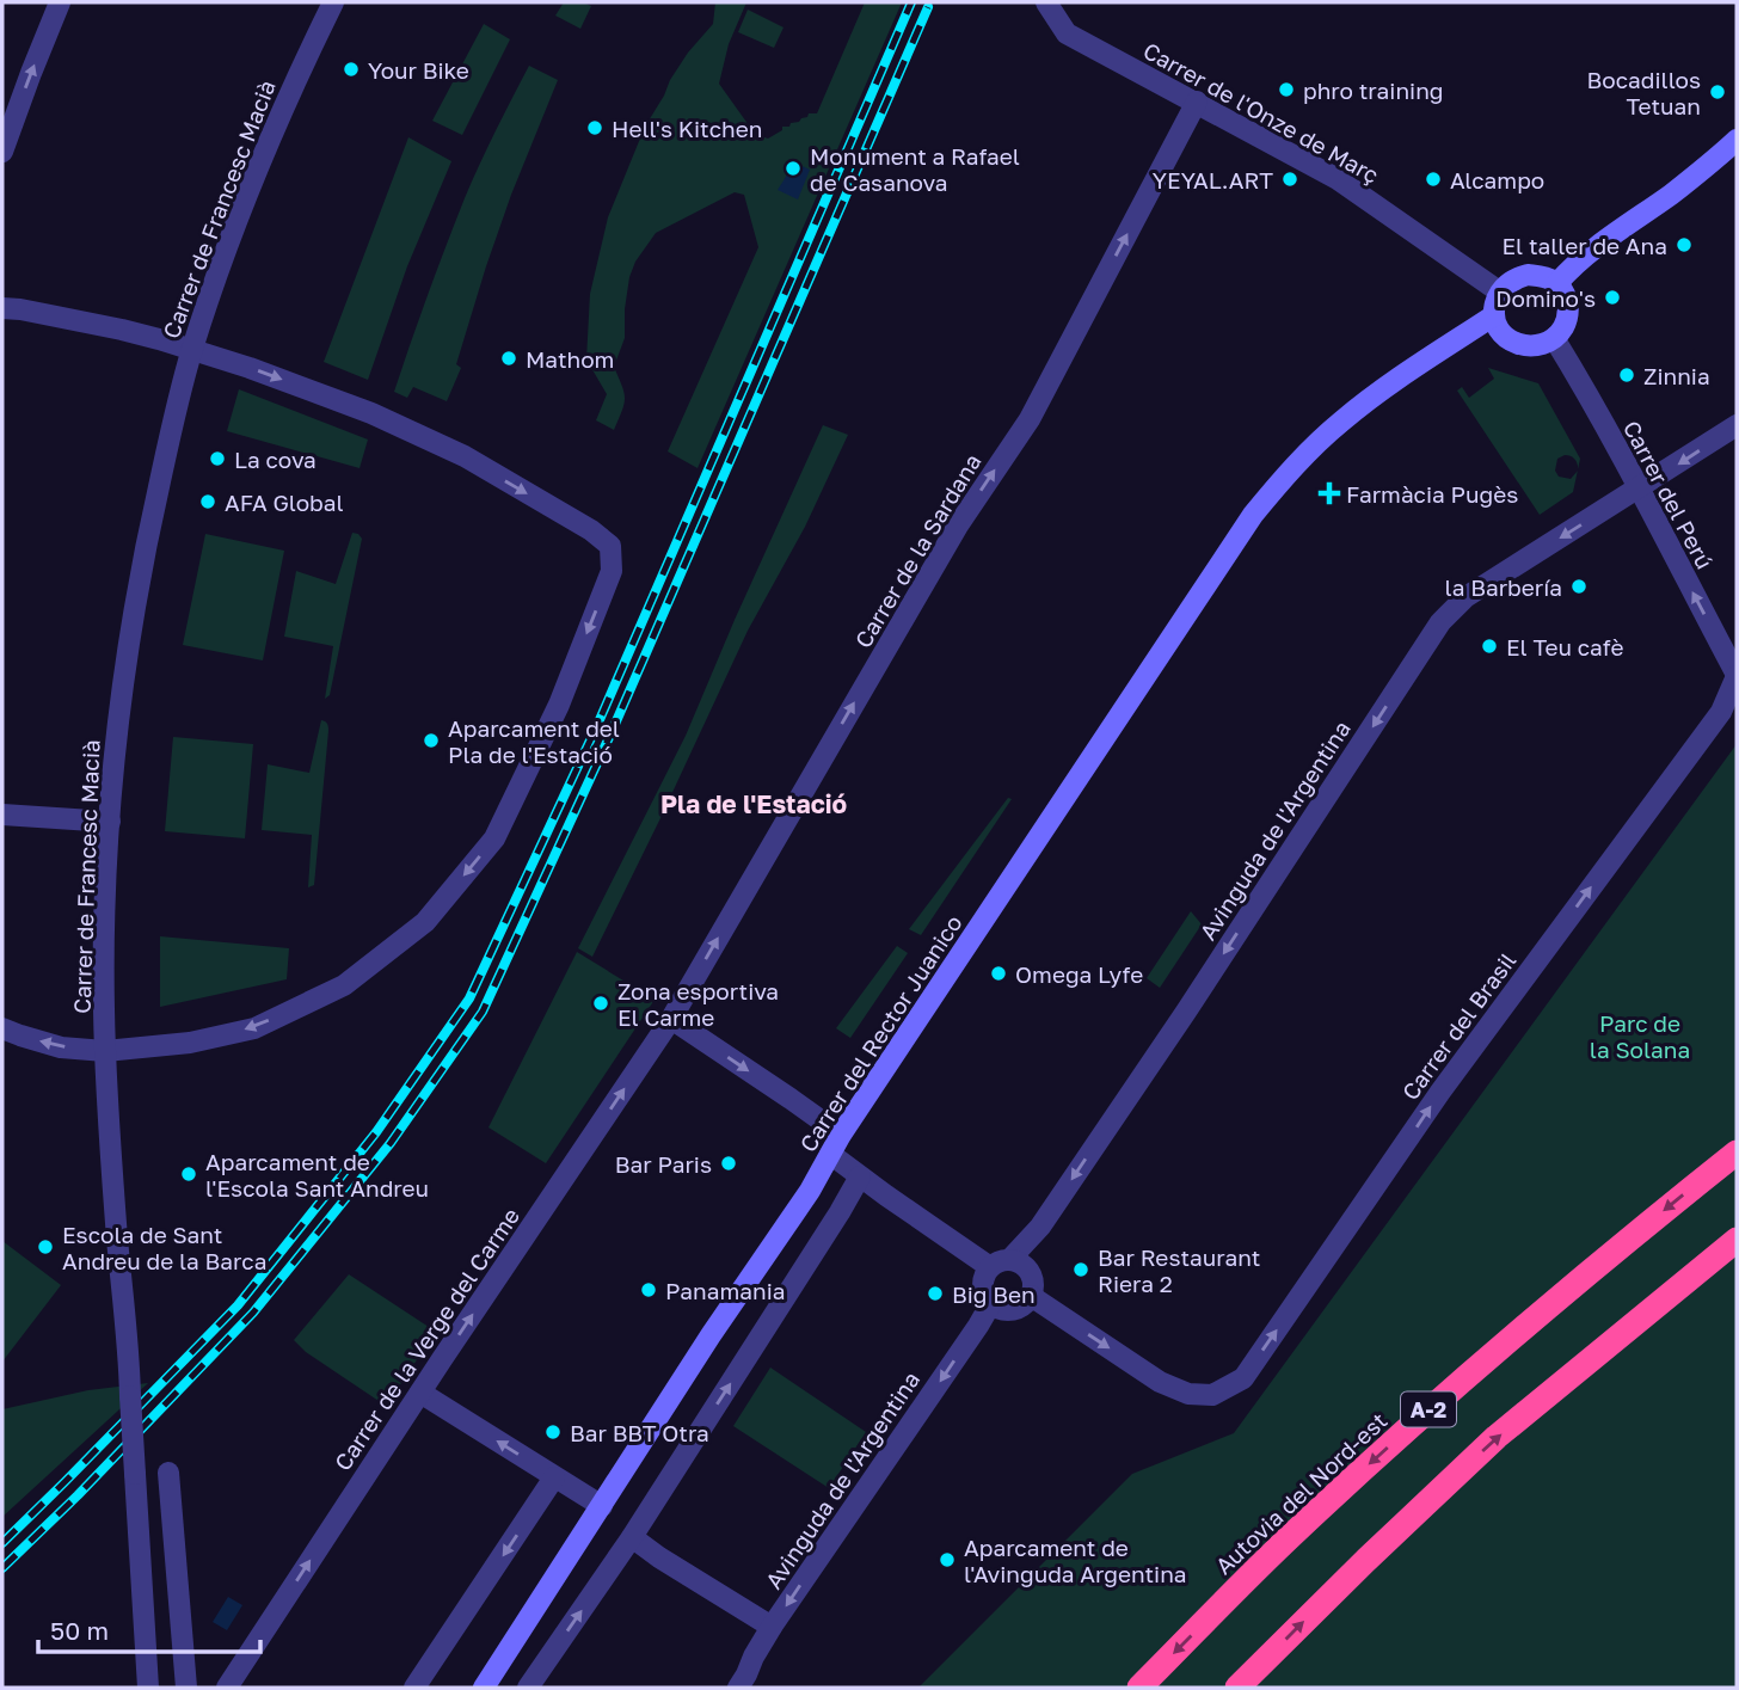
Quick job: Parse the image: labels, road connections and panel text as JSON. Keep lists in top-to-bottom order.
{
  "streets": {
    "highway": ["A-2", "Autovia del Nord-est"],
    "main road": ["Carrer del Rector Juanico"],
    "street": [
      "Carrer de l'Onze de Març",
      "Carrer de Francesc Macià",
      "Carrer del Perú",
      "Carrer de la Sardana",
      "Avinguda de l'Argentina",
      "Carrer del Brasil",
      "Carrer de la Verge del Carme"
    ]
  },
  "crossings": [
    ["Carrer de l'Onze de Març", "Carrer del Perú"],
    ["Carrer de l'Onze de Març", "Carrer de la Sardana"],
    ["Carrer de l'Onze de Març", "Carrer del Rector Juanico"],
    ["Carrer del Perú", "Avinguda de l'Argentina"],
    ["Carrer del Perú", "Carrer del Brasil"],
    ["Carrer del Perú", "Carrer del Rector Juanico"],
    ["Carrer de la Sardana", "Carrer de la Verge del Carme"],
    ["Avinguda de l'Argentina", "Carrer del Brasil"]
  ],
  "one_way": [
    "Carrer del Perú",
    "Carrer de la Sardana",
    "Avinguda de l'Argentina",
    "Carrer del Brasil"
  ],
  "districts": ["Pla de l'Estació"],
  "parks": ["Parc de la Solana"],
  "places": {
    "other": [
      "Your Bike",
      "phro training",
      "Bocadillos Tetuan",
      "Hell's Kitchen",
      "Monument a Rafael de Casanova",
      "YEYAL.ART",
      "Alcampo",
      "El taller de Ana",
      "Domino's",
      "Mathom",
      "Zinnia",
      "La cova",
      "AFA Global",
      "la Barbería",
      "El Teu cafè",
      "Aparcament del Pla de l'Estació",
      "Omega Lyfe",
      "Zona esportiva El Carme",
      "Bar Paris",
      "Aparcament de l'Escola Sant Andreu",
      "Escola de Sant Andreu de la Barca",
      "Bar Restaurant Riera 2",
      "Panamania",
      "Big Ben",
      "Bar BBT Otra",
      "Aparcament de l'Avinguda Argentina"
    ],
    "health": ["Farmàcia Pugès"]
  },
  "scale_bar": "50 m"
}
